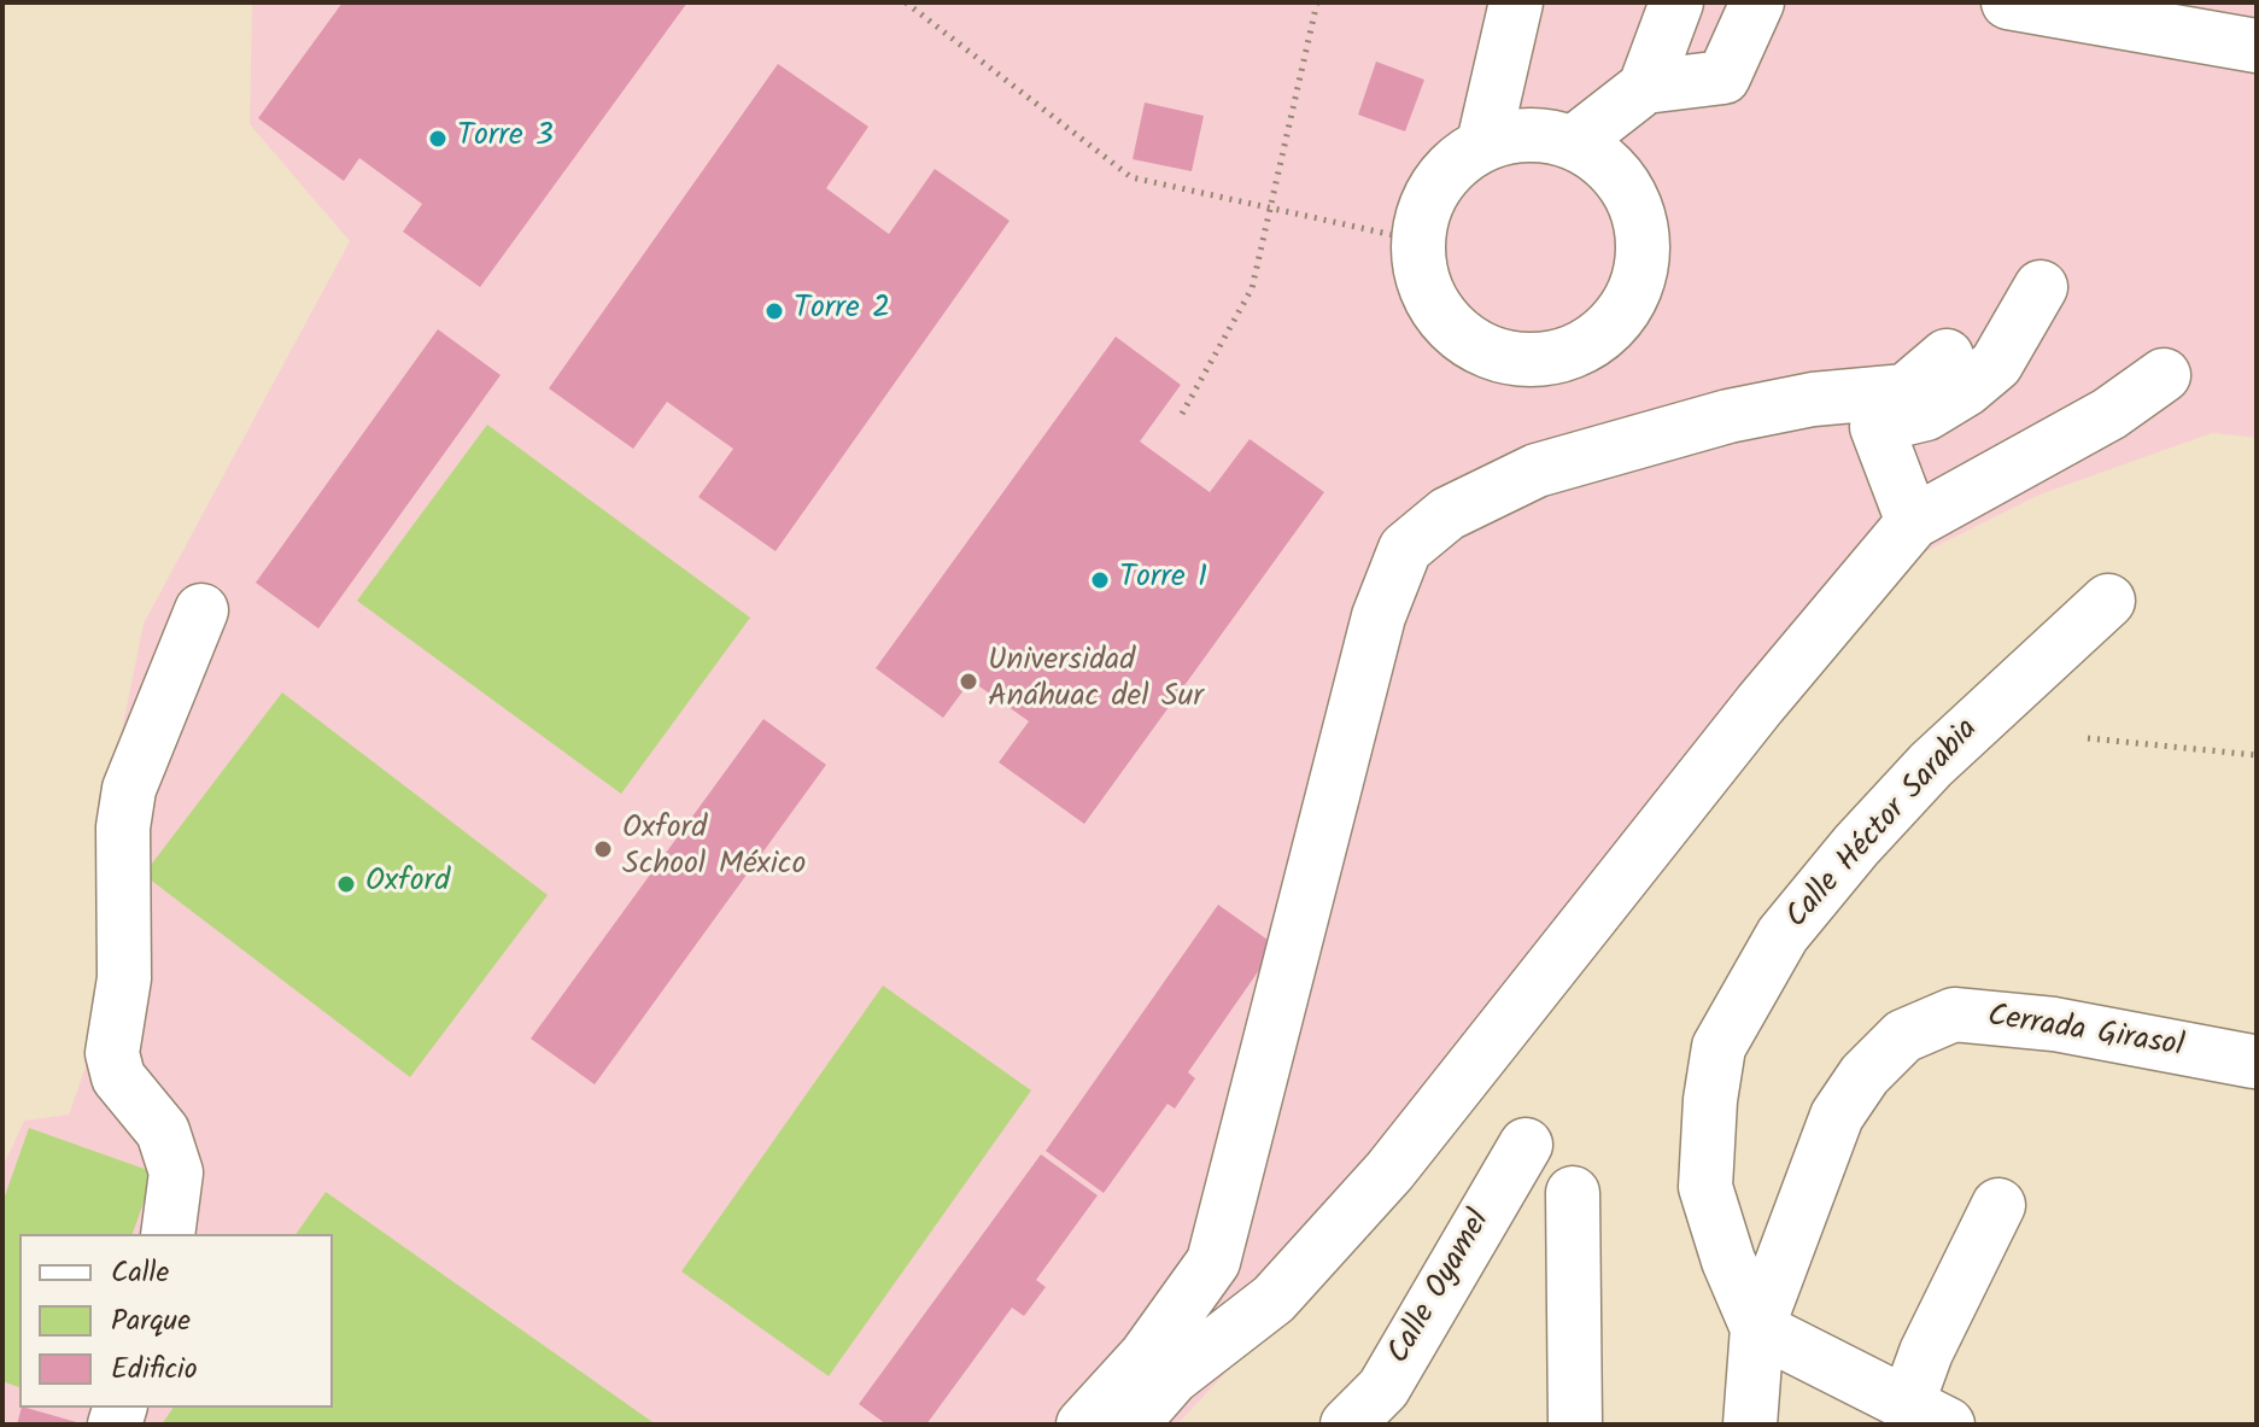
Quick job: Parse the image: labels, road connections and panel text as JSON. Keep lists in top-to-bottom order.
{
  "streets": {
    "street": ["Calle Héctor Sarabia", "Cerrada Girasol", "Calle Oyamel"]
  },
  "crossings": [
    ["Calle Héctor Sarabia", "Cerrada Girasol"]
  ],
  "places": [
    "Torre 3",
    "Torre 2",
    "Torre 1",
    "Universidad Anáhuac del Sur",
    "Oxford School México",
    "Oxford"
  ],
  "legend": ["Calle", "Parque", "Edificio"]
}
